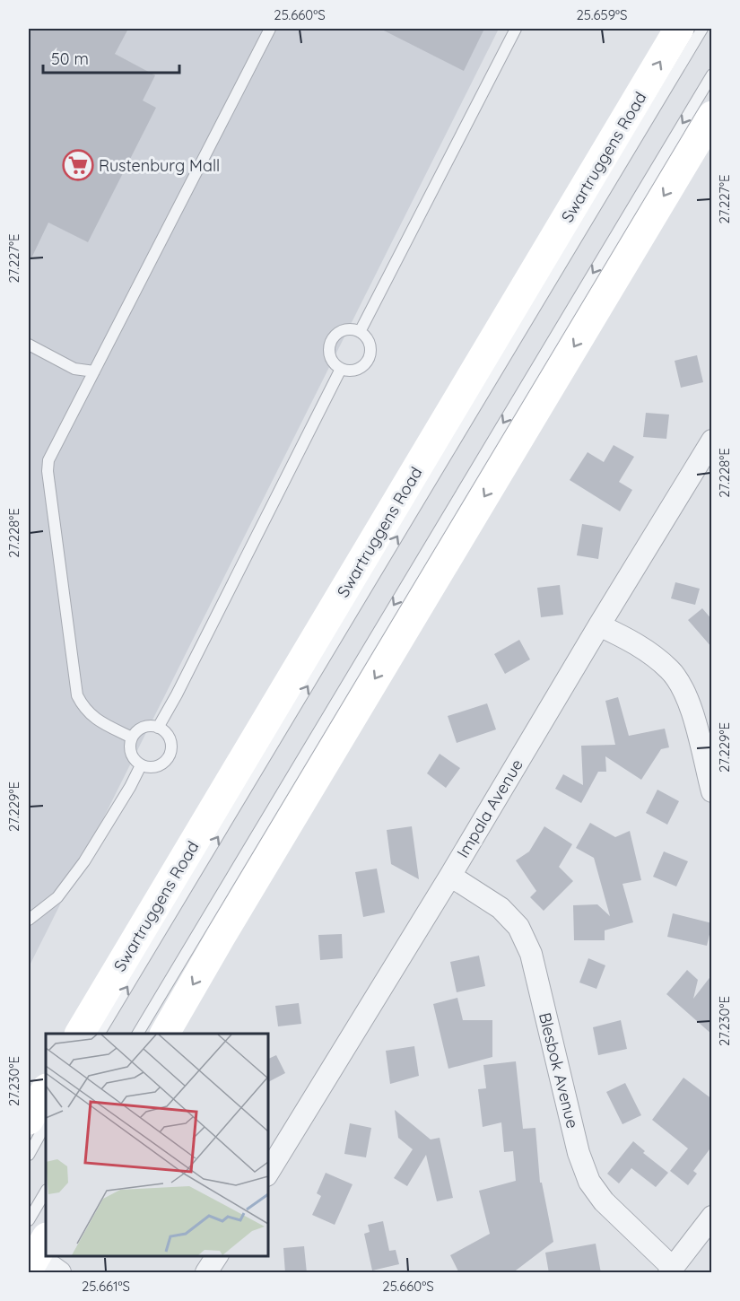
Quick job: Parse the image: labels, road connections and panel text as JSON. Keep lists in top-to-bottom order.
{
  "streets": {
    "main road": ["Swartruggens Road"],
    "street": ["Impala Avenue", "Blesbok Avenue"]
  },
  "crossings": [
    ["Impala Avenue", "Blesbok Avenue"]
  ],
  "places": {
    "supermarket": ["Rustenburg Mall"]
  },
  "scale_bar": "50 m",
  "coordinates": [
    "25.660°S",
    "25.659°S",
    "27.227°E",
    "27.228°E",
    "27.229°E",
    "27.230°E",
    "25.661°S"
  ]
}
